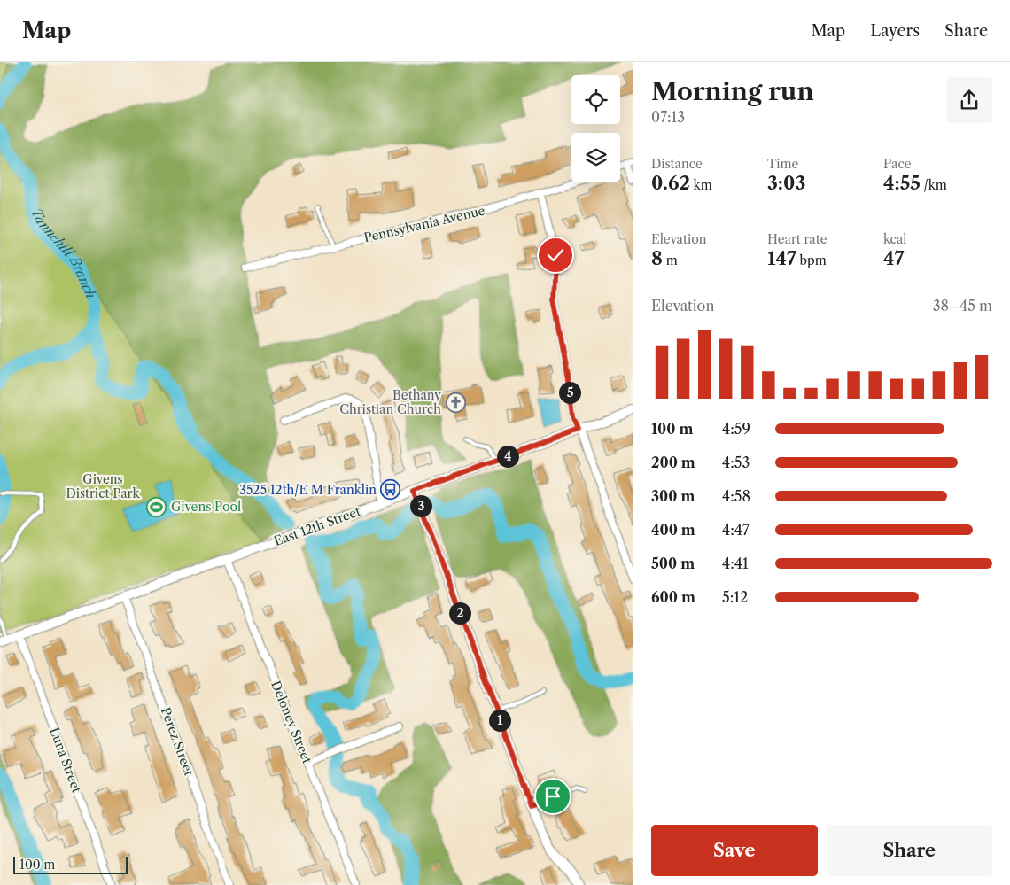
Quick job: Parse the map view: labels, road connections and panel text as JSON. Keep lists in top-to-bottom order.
{
  "streets": {
    "street": [
      "Pennsylvania Avenue",
      "East 12th Street",
      "Deloney Street",
      "Perez Street",
      "Luna Street"
    ]
  },
  "crossings": [
    ["East 12th Street", "Deloney Street"],
    ["East 12th Street", "Perez Street"],
    ["East 12th Street", "Luna Street"]
  ],
  "water": ["Tannehill Branch"],
  "parks": ["Givens District Park"],
  "places": {
    "church": ["Bethany Christian Church"],
    "bus stop": ["3525 12th/E M Franklin"],
    "sports": ["Givens Pool"]
  },
  "scale_bar": "100 m",
  "page": {
    "header": "Map",
    "nav": ["Map", "Layers", "Share"],
    "heading": ["Morning run", "07:13"],
    "stats": [
      ["Distance", "0.62 km"],
      ["Time", "3:03"],
      ["Pace", "4:55 /km"],
      ["Elevation", "8 m"],
      ["Heart rate", "147 bpm"],
      ["kcal", "47"]
    ],
    "chart": ["Elevation", "38–45 m"],
    "pins": [
      "5",
      "4",
      "3",
      "2",
      "1"
    ],
    "list": [
      {
        "name": "100 m",
        "note": "4:59"
      },
      {
        "name": "200 m",
        "note": "4:53"
      },
      {
        "name": "300 m",
        "note": "4:58"
      },
      {
        "name": "400 m",
        "note": "4:47"
      },
      {
        "name": "500 m",
        "note": "4:41"
      },
      {
        "name": "600 m",
        "note": "5:12"
      }
    ],
    "buttons": ["Save", "Share"],
    "scale": "100 m"
  }
}
